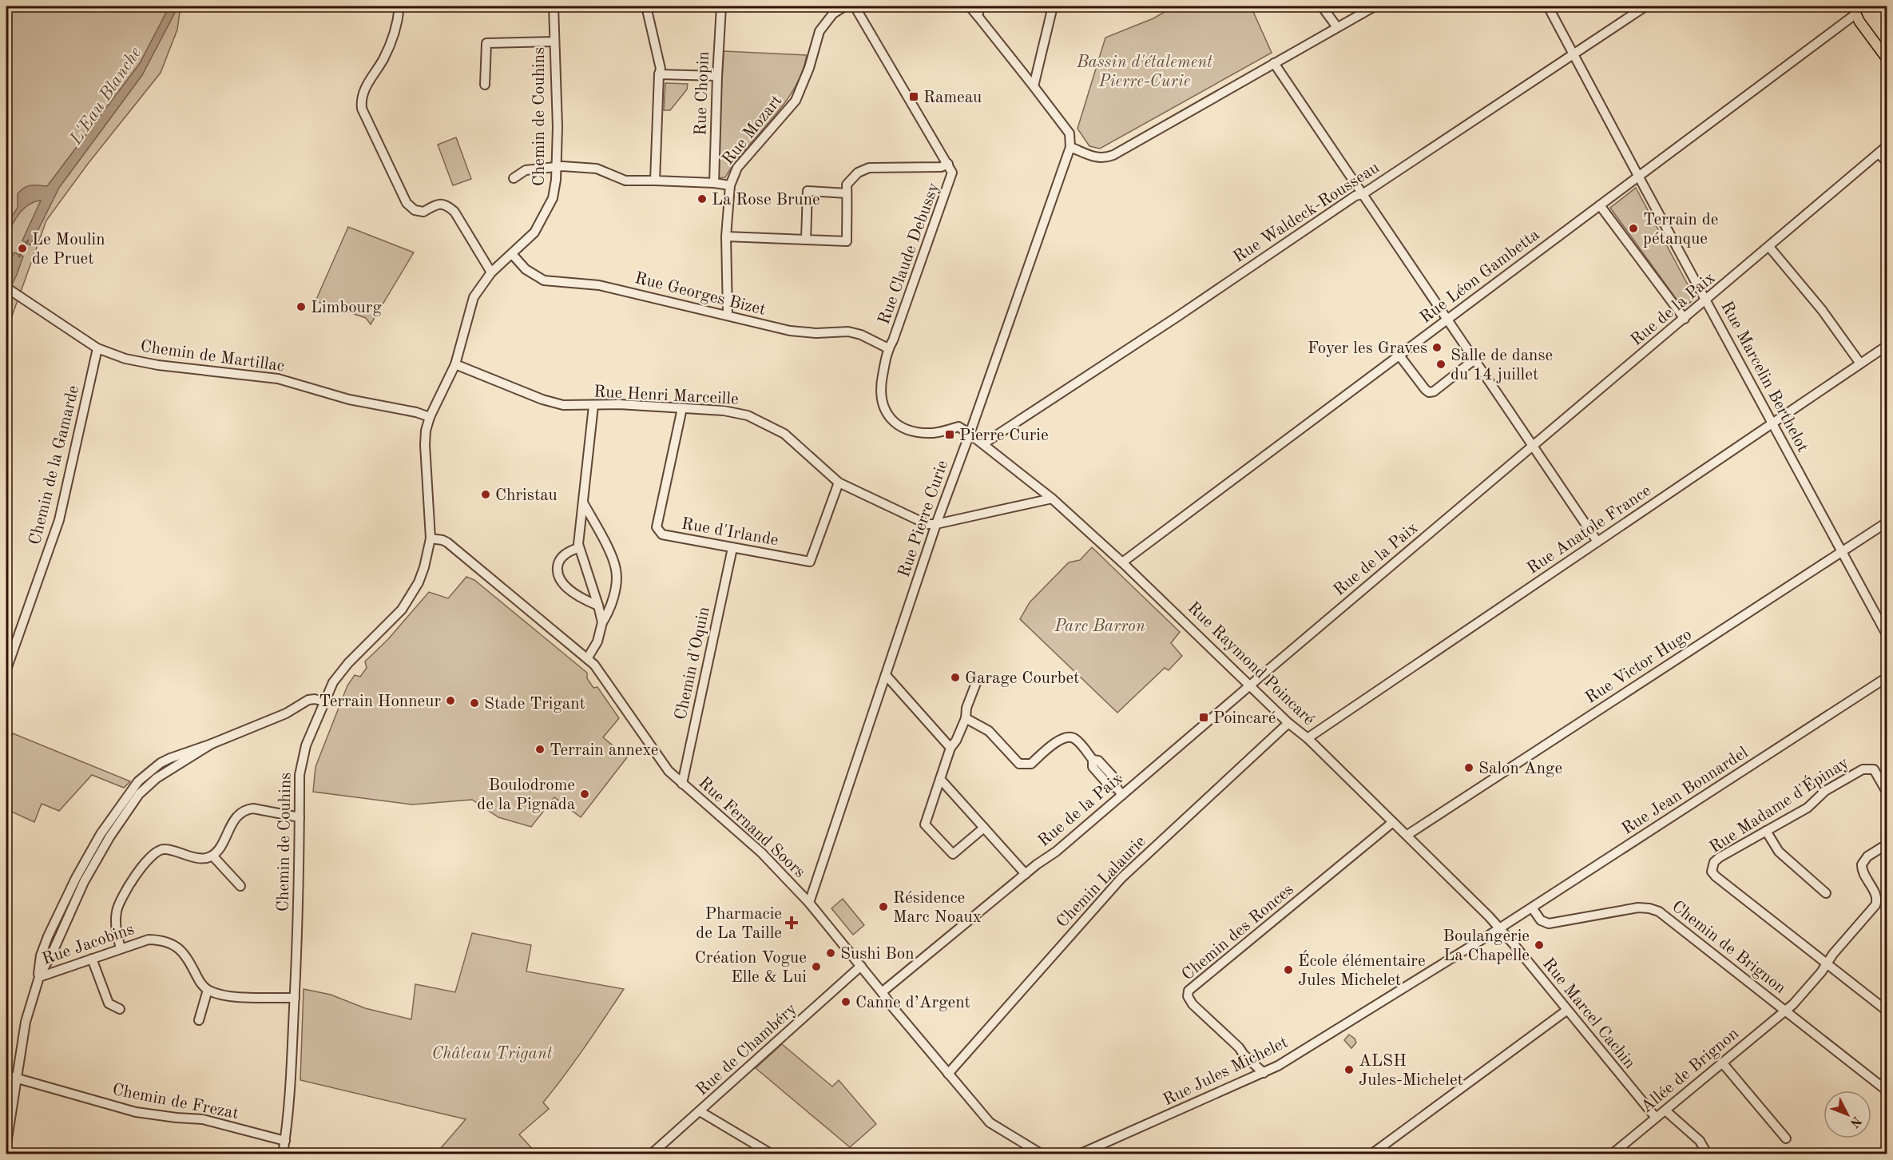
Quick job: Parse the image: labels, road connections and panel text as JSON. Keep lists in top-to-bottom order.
{
  "streets": {
    "street": [
      "Rue Chopin",
      "Chemin de Couhins",
      "Rue Mozart",
      "Rue Waldeck-Rousseau",
      "Rue Claude Debussy",
      "Rue Léon Gambetta",
      "Rue Georges Bizet",
      "Rue de la Paix",
      "Chemin de Martillac",
      "Rue Marcelin Berthelot",
      "Rue Henri Marceille",
      "Chemin de la Gamarde",
      "Rue Pierre Curie",
      "Rue Anatole France",
      "Rue d'Irlande",
      "Chemin d'Oquin",
      "Rue Raymond Poincaré",
      "Rue Victor Hugo",
      "Rue Jean Bonnardel",
      "Rue Madame d'Épinay",
      "Rue Fernand Soors",
      "Chemin Lalaurie",
      "Chemin des Ronces",
      "Rue Jacobins",
      "Chemin de Brignon",
      "Rue Marcel Cachin",
      "Rue de Chambéry",
      "Allée de Brignon",
      "Rue Jules Michelet",
      "Chemin de Frezat"
    ]
  },
  "crossings": [
    ["Chemin de Couhins", "Rue Georges Bizet"],
    ["Chemin de Couhins", "Chemin de Martillac"],
    ["Chemin de Couhins", "Rue Henri Marceille"],
    ["Chemin de Couhins", "Rue Fernand Soors"],
    ["Chemin de Couhins", "Chemin de Frezat"],
    ["Rue Mozart", "Rue Georges Bizet"],
    ["Rue Waldeck-Rousseau", "Rue Marcelin Berthelot"],
    ["Rue Waldeck-Rousseau", "Rue Raymond Poincaré"],
    ["Rue Claude Debussy", "Rue Georges Bizet"],
    ["Rue Claude Debussy", "Rue Pierre Curie"],
    ["Rue Claude Debussy", "Rue Raymond Poincaré"],
    ["Rue Léon Gambetta", "Rue Marcelin Berthelot"],
    ["Rue Léon Gambetta", "Rue Raymond Poincaré"],
    ["Rue de la Paix", "Rue Marcelin Berthelot"],
    ["Rue de la Paix", "Rue Raymond Poincaré"],
    ["Rue de la Paix", "Rue Fernand Soors"],
    ["Chemin de Martillac", "Chemin de la Gamarde"],
    ["Rue Marcelin Berthelot", "Rue Anatole France"],
    ["Rue Marcelin Berthelot", "Rue Victor Hugo"],
    ["Rue Henri Marceille", "Rue Pierre Curie"],
    ["Rue Henri Marceille", "Rue d'Irlande"],
    ["Rue Pierre Curie", "Rue Raymond Poincaré"],
    ["Rue Pierre Curie", "Rue Fernand Soors"],
    ["Rue Anatole France", "Rue Raymond Poincaré"],
    ["Rue d'Irlande", "Chemin d'Oquin"],
    ["Chemin d'Oquin", "Rue Fernand Soors"],
    ["Rue Raymond Poincaré", "Rue Victor Hugo"],
    ["Rue Raymond Poincaré", "Rue Jean Bonnardel"],
    ["Rue Raymond Poincaré", "Chemin Lalaurie"],
    ["Rue Raymond Poincaré", "Chemin des Ronces"],
    ["Rue Raymond Poincaré", "Rue Marcel Cachin"],
    ["Rue Raymond Poincaré", "Rue Jules Michelet"],
    ["Rue Jean Bonnardel", "Chemin de Brignon"],
    ["Rue Jean Bonnardel", "Rue Marcel Cachin"],
    ["Rue Jean Bonnardel", "Rue Jules Michelet"],
    ["Rue Madame d'Épinay", "Allée de Brignon"],
    ["Rue Fernand Soors", "Chemin Lalaurie"],
    ["Rue Fernand Soors", "Rue de Chambéry"],
    ["Chemin des Ronces", "Rue Jules Michelet"],
    ["Chemin de Brignon", "Allée de Brignon"],
    ["Rue Marcel Cachin", "Allée de Brignon"],
    ["Rue Marcel Cachin", "Rue Jules Michelet"]
  ],
  "water": ["L'Eau Blanche"],
  "parks": ["Bassin d'étalement Pierre-Curie", "Parc Barron", "Château Trigant"],
  "places": {
    "transit": ["Rameau", "Pierre Curie", "Poincaré"],
    "other": [
      "La Rose Brune",
      "Terrain de pétanque",
      "Le Moulin de Pruet",
      "Limbourg",
      "Foyer les Graves",
      "Salle de danse du 14 juillet",
      "Christau",
      "Garage Courbet",
      "Terrain Honneur",
      "Stade Trigant",
      "Terrain annexe",
      "Salon Ange",
      "Boulodrome de la Pignada",
      "Résidence Marc Noaux",
      "Boulangerie La Chapelle",
      "Sushi Bon",
      "Création Vogue Elle & Lui",
      "École élémentaire Jules Michelet",
      "Canne d’Argent",
      "ALSH Jules-Michelet"
    ],
    "health": ["Pharmacie de La Taille"]
  },
  "north": "bottom right"
}
